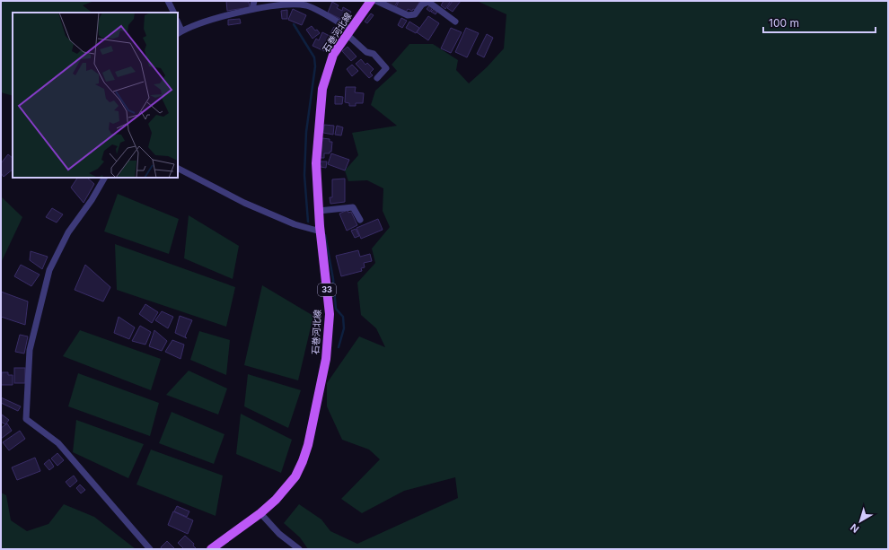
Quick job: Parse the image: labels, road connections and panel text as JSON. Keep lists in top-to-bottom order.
{
  "streets": {
    "main road": ["石巻河北線", "33"]
  },
  "scale_bar": "100 m",
  "north": "bottom left"
}
